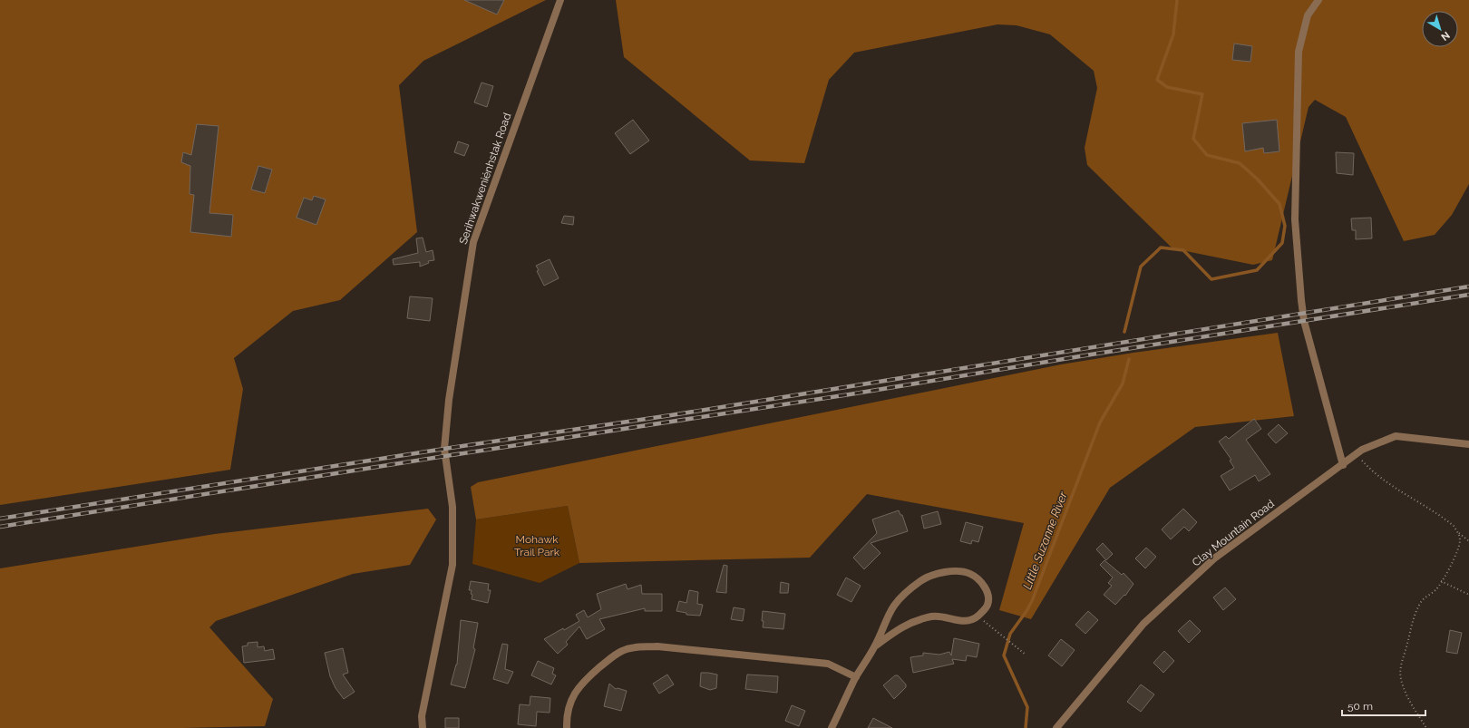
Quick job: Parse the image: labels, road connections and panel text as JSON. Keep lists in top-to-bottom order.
{
  "streets": {
    "street": ["Serihwakweniénhstak Road", "Clay Mountain Road"]
  },
  "water": ["Little Suzanne River"],
  "parks": ["Mohawk Trail Park"],
  "scale_bar": "50 m",
  "north": "bottom right"
}
